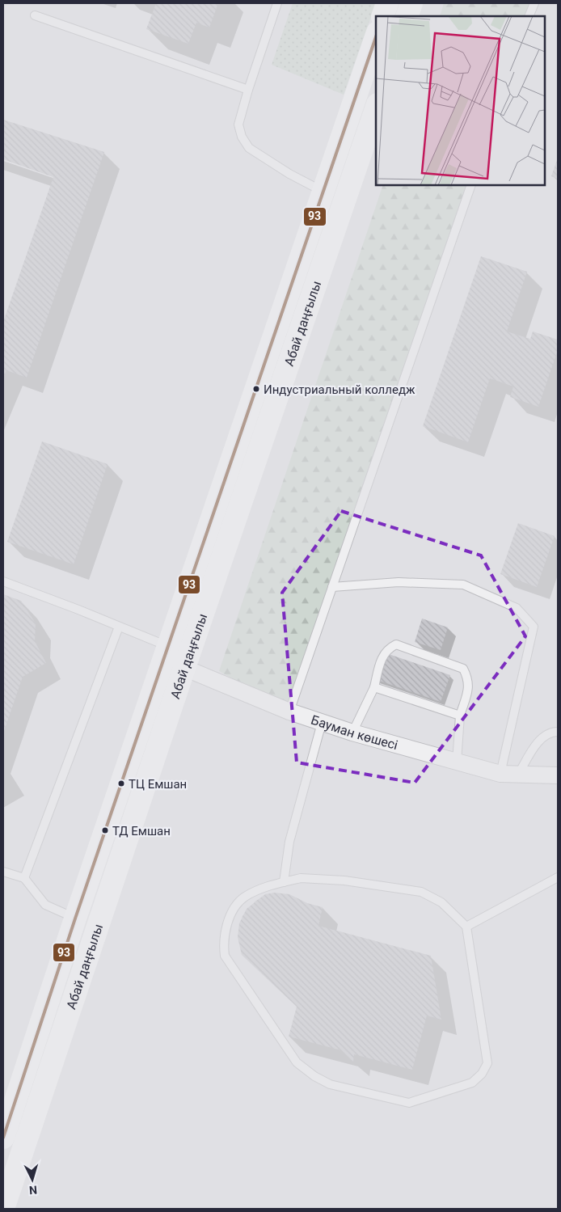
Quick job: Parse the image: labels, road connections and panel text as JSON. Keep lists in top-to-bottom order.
{
  "streets": {
    "main road": ["Абай даңғылы"],
    "street": ["Бауман көшесі"]
  },
  "crossings": [
    ["Абай даңғылы", "Бауман көшесі"]
  ],
  "places": ["Индустриальный колледж", "ТЦ Емшан", "ТД Емшан"],
  "lines": ["transit line 93"],
  "north": "bottom"
}
